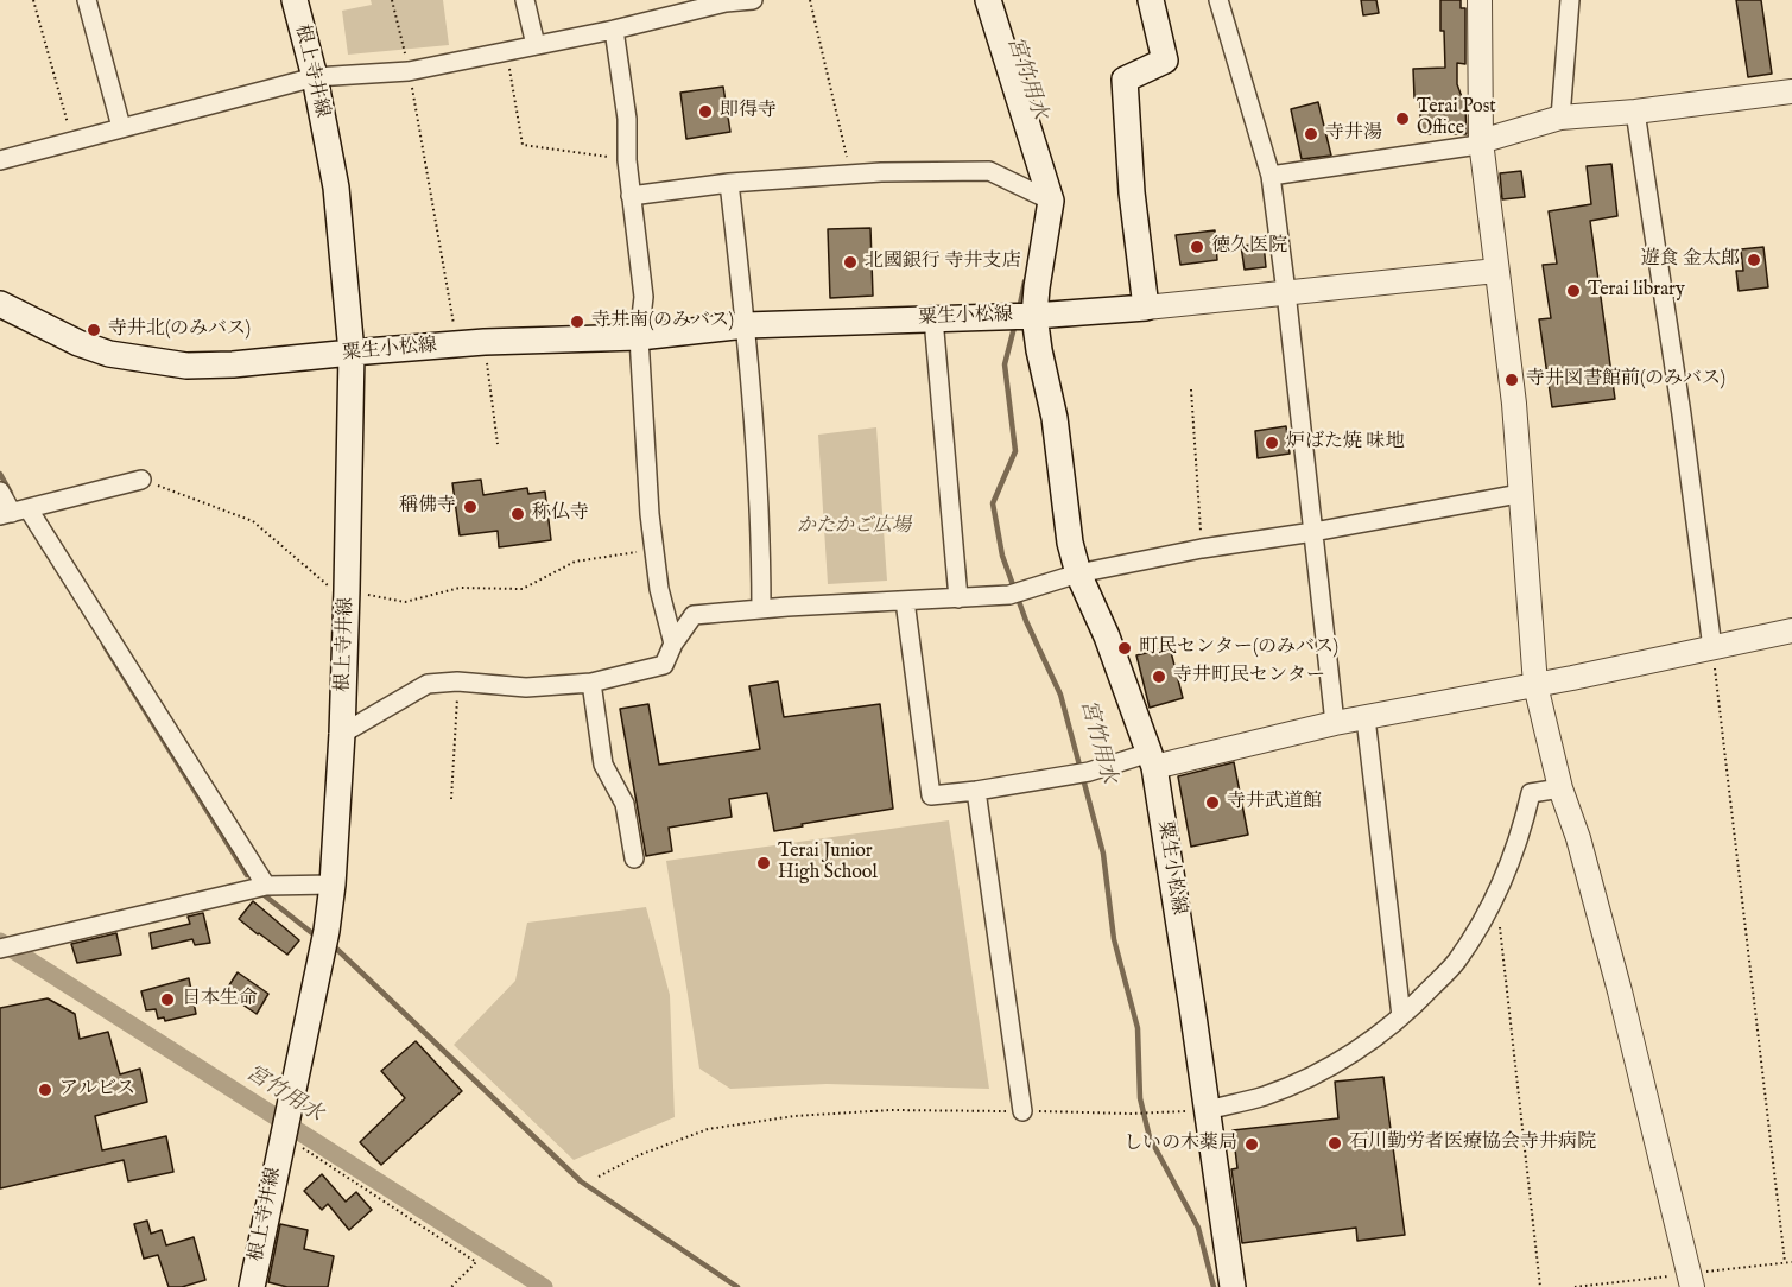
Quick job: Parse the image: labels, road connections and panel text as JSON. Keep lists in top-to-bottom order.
{
  "streets": {
    "main road": ["根上寺井線", "粟生小松線"]
  },
  "crossings": [
    ["根上寺井線", "粟生小松線"]
  ],
  "water": ["宮竹用水"],
  "parks": ["かたかご広場"],
  "places": [
    "即得寺",
    "Terai Post Office",
    "寺井湯",
    "徳久医院",
    "遊食 金太郎",
    "北國銀行 寺井支店",
    "Terai library",
    "寺井南(のみバス)",
    "寺井北(のみバス)",
    "寺井図書館前(のみバス)",
    "炉ばた焼 味地",
    "稱佛寺",
    "称仏寺",
    "町民センター(のみバス)",
    "寺井町民センター",
    "寺井武道館",
    "Terai Junior High School",
    "日本生命",
    "アルビス",
    "石川勤労者医療協会寺井病院",
    "しいの木薬局"
  ]
}
